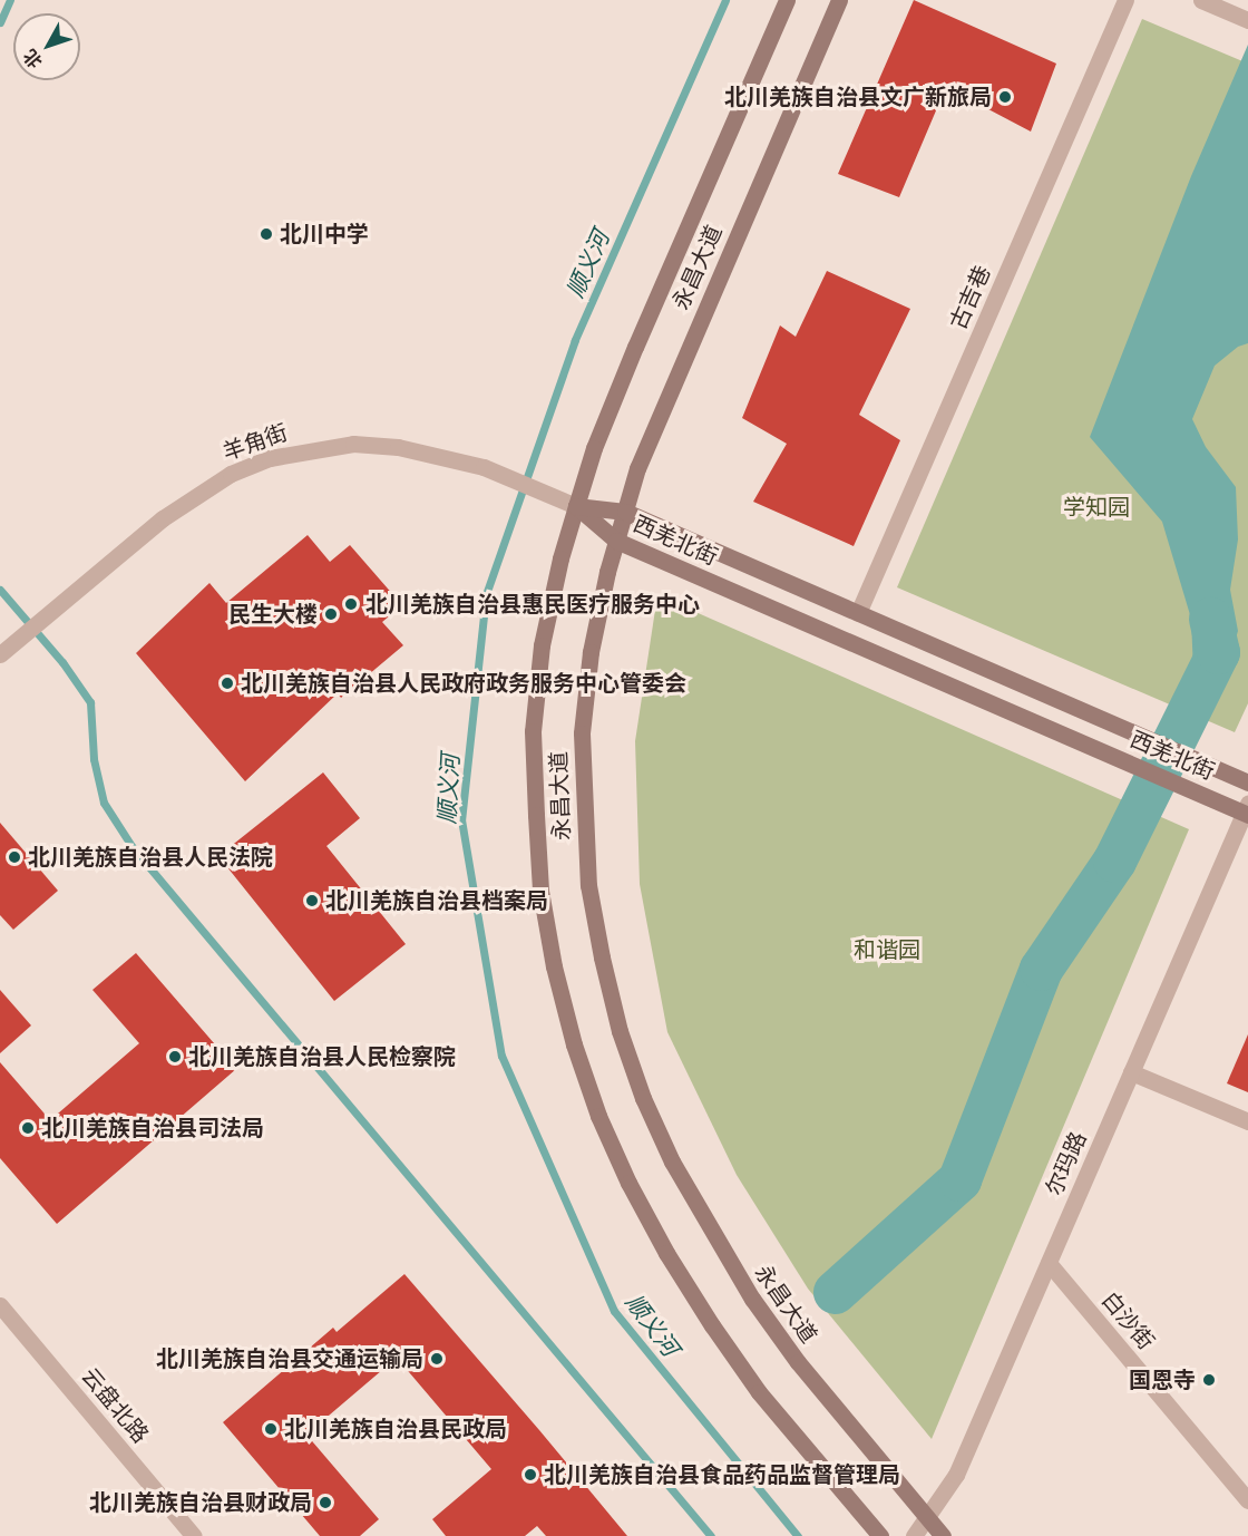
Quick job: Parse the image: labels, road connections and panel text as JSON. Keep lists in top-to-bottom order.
{
  "streets": {
    "main road": ["永昌大道", "西羌北街"],
    "street": [
      "古吉巷",
      "羊角街",
      "尔玛路",
      "白沙街",
      "云盘北路"
    ]
  },
  "crossings": [
    ["永昌大道", "羊角街"],
    ["永昌大道", "西羌北街"],
    ["永昌大道", "尔玛路"],
    ["古吉巷", "西羌北街"],
    ["羊角街", "西羌北街"],
    ["西羌北街", "尔玛路"],
    ["尔玛路", "白沙街"]
  ],
  "water": ["顺义河"],
  "parks": ["学知园", "和谐园"],
  "places": [
    "北川羌族自治县文广新旅局",
    "北川中学",
    "北川羌族自治县惠民医疗服务中心",
    "民生大楼",
    "北川羌族自治县人民政府政务服务中心管委会",
    "北川羌族自治县人民法院",
    "北川羌族自治县档案局",
    "北川羌族自治县人民检察院",
    "北川羌族自治县司法局",
    "北川羌族自治县交通运输局",
    "国恩寺",
    "北川羌族自治县民政局",
    "北川羌族自治县食品药品监督管理局",
    "北川羌族自治县财政局"
  ],
  "north": "bottom left"
}
